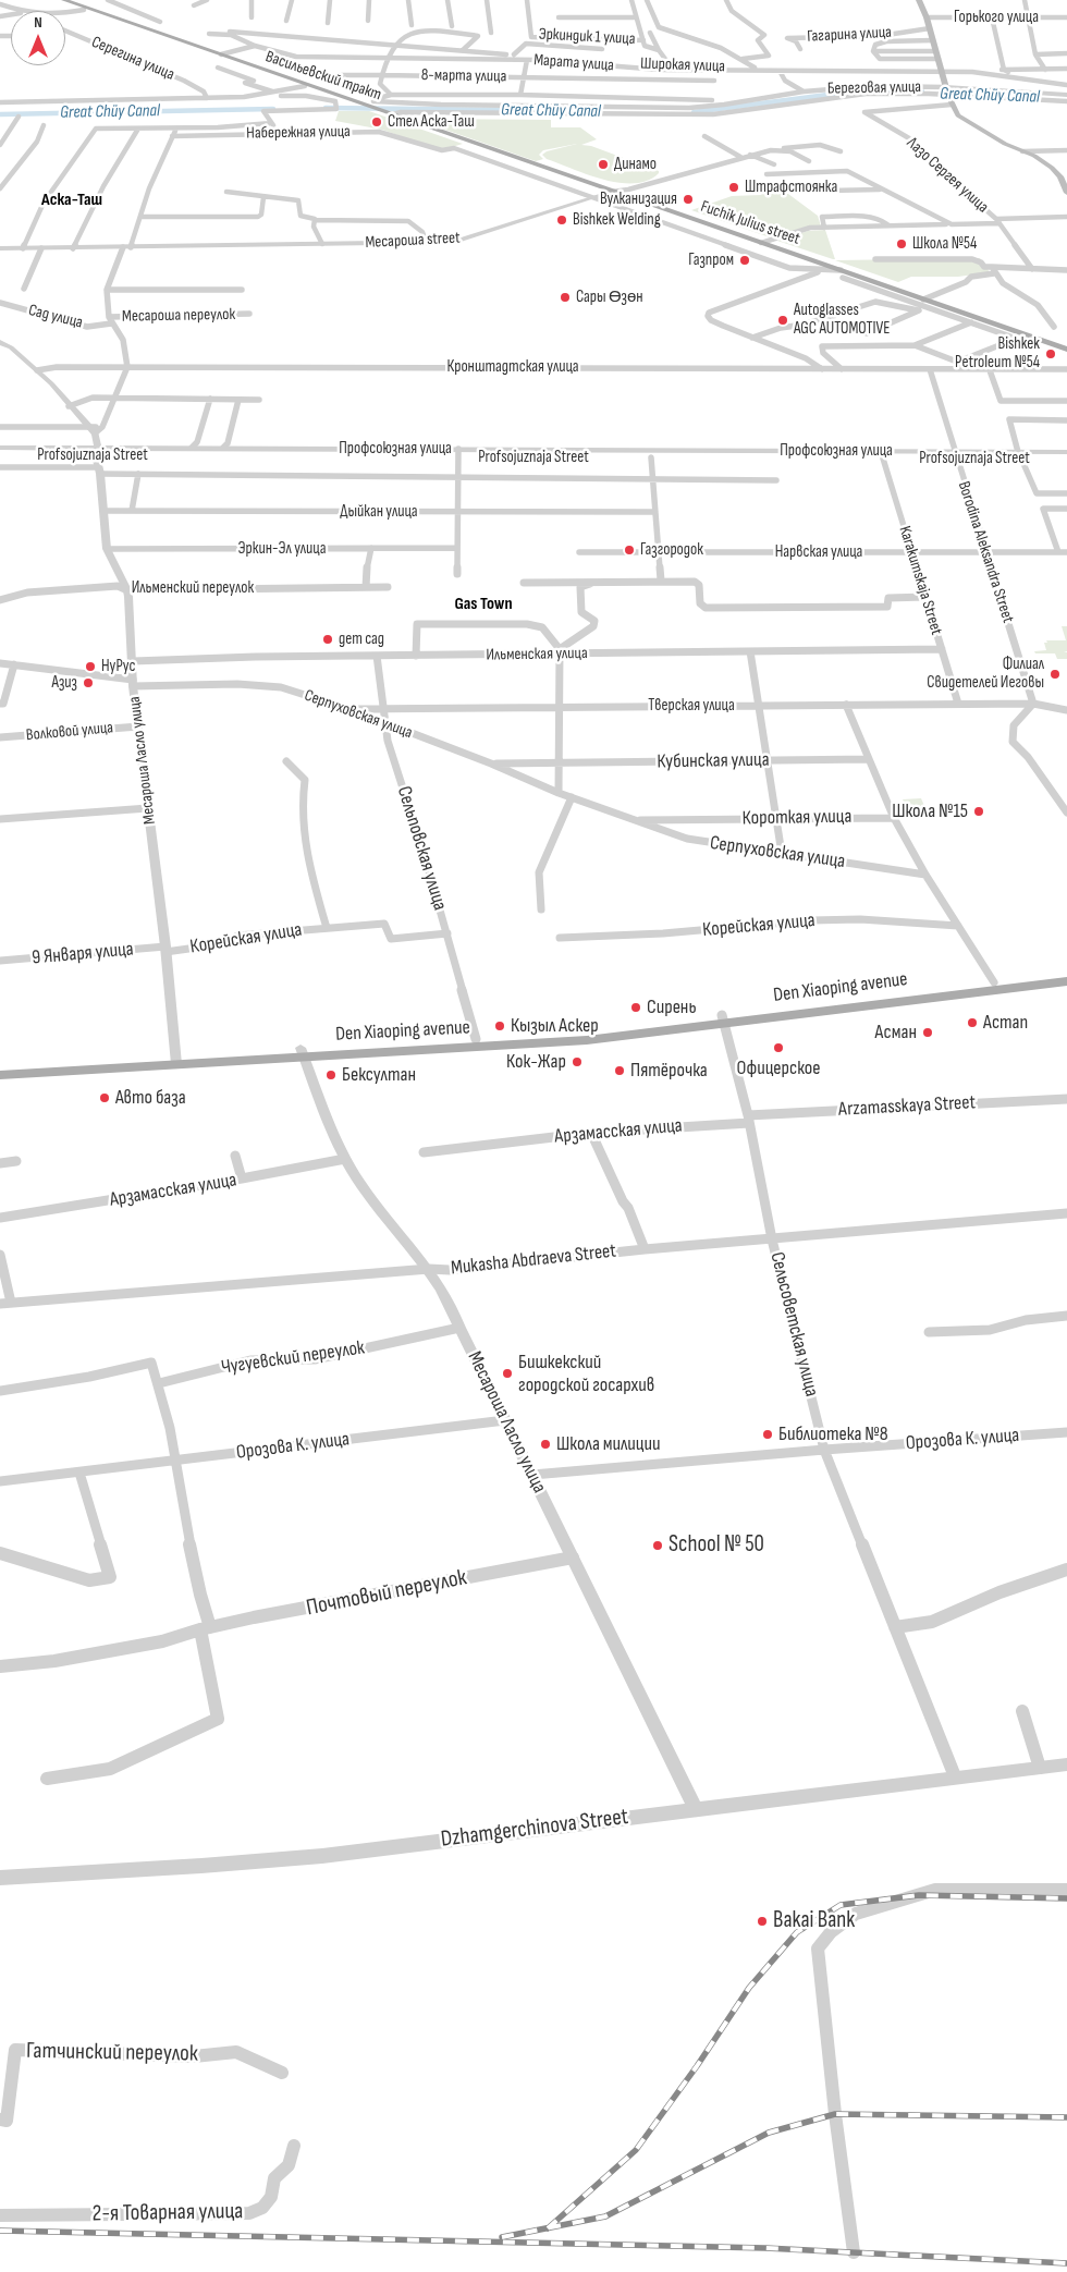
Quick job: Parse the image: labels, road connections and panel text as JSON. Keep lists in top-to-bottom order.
{
  "streets": {
    "main road": ["Васильевский тракт", "Fuchik Julius street", "Den Xiaoping avenue"],
    "street": [
      "Горького улица",
      "Гагарина улица",
      "Эркиндик 1 улица",
      "Серегина улица",
      "Марата улица",
      "Широкая улица",
      "8-марта улица",
      "Береговая улица",
      "Набережная улица",
      "Лазо Сергея улица",
      "Месароша street",
      "Месароша переулок",
      "Сад улица",
      "Кронштадтская улица",
      "Профсоюзная улица",
      "Profsojuznaja Street",
      "Дыйкан улица",
      "Эркин-Эл улица",
      "Нарвская улица",
      "Borodina Aleksandra Street",
      "Karakumskaja Street",
      "Ильменский переулок",
      "Ильменская улица",
      "Тверская улица",
      "Серпуховская улица",
      "Волковой улица",
      "Месароша Ласло улица",
      "Кубинская улица",
      "Короткая улица",
      "Сельповская улица",
      "Корейская улица",
      "9 Января улица",
      "Arzamasskaya Street",
      "Арзамасская улица",
      "Mukasha Abdraeva Street",
      "Сельсоветская улица",
      "Чугуевский переулок",
      "Орозова К. улица",
      "Почтовый переулок",
      "Dzhamgerchinova Street",
      "Гатчинский переулок",
      "2-я Товарная улица"
    ]
  },
  "crossings": [
    ["Марата улица", "Широкая улица"],
    ["Марата улица", "Береговая улица"],
    ["Широкая улица", "Береговая улица"],
    ["Васильевский тракт", "Fuchik Julius street"],
    ["Набережная улица", "Месароша street"],
    ["Fuchik Julius street", "Месароша street"],
    ["Месароша street", "Сад улица"],
    ["Месароша переулок", "Сад улица"],
    ["Кронштадтская улица", "Borodina Aleksandra Street"],
    ["Профсоюзная улица", "Profsojuznaja Street"],
    ["Профсоюзная улица", "Borodina Aleksandra Street"],
    ["Профсоюзная улица", "Месароша Ласло улица"],
    ["Profsojuznaja Street", "Borodina Aleksandra Street"],
    ["Profsojuznaja Street", "Karakumskaja Street"],
    ["Profsojuznaja Street", "Месароша Ласло улица"],
    ["Дыйкан улица", "Месароша Ласло улица"],
    ["Эркин-Эл улица", "Месароша Ласло улица"],
    ["Нарвская улица", "Borodina Aleksandra Street"],
    ["Нарвская улица", "Karakumskaja Street"],
    ["Borodina Aleksandra Street", "Тверская улица"],
    ["Karakumskaja Street", "Ильменская улица"],
    ["Karakumskaja Street", "Тверская улица"],
    ["Ильменский переулок", "Месароша Ласло улица"],
    ["Ильменская улица", "Месароша Ласло улица"],
    ["Ильменская улица", "Сельповская улица"],
    ["Тверская улица", "Серпуховская улица"],
    ["Тверская улица", "Сельповская улица"],
    ["Серпуховская улица", "Месароша Ласло улица"],
    ["Серпуховская улица", "Кубинская улица"],
    ["Серпуховская улица", "Короткая улица"],
    ["Серпуховская улица", "Сельповская улица"],
    ["Волковой улица", "Месароша Ласло улица"],
    ["Месароша Ласло улица", "Корейская улица"],
    ["Месароша Ласло улица", "9 Января улица"],
    ["Месароша Ласло улица", "Den Xiaoping avenue"],
    ["Месароша Ласло улица", "Арзамасская улица"],
    ["Месароша Ласло улица", "Mukasha Abdraeva Street"],
    ["Месароша Ласло улица", "Чугуевский переулок"],
    ["Месароша Ласло улица", "Орозова К. улица"],
    ["Месароша Ласло улица", "Почтовый переулок"],
    ["Месароша Ласло улица", "Dzhamgerchinova Street"],
    ["Сельповская улица", "Корейская улица"],
    ["Сельповская улица", "Den Xiaoping avenue"],
    ["Корейская улица", "9 Января улица"],
    ["Den Xiaoping avenue", "Сельсоветская улица"],
    ["Arzamasskaya Street", "Арзамасская улица"],
    ["Arzamasskaya Street", "Сельсоветская улица"],
    ["Арзамасская улица", "Сельсоветская улица"],
    ["Mukasha Abdraeva Street", "Сельсоветская улица"],
    ["Сельсоветская улица", "Орозова К. улица"],
    ["Сельсоветская улица", "Dzhamgerchinova Street"]
  ],
  "districts": ["Аска-Таш", "Gas Town"],
  "water": ["Great Chüy Canal"],
  "places": [
    "Стел Аска-Таш",
    "Динамо",
    "Штрафстоянка",
    "Вулканизация",
    "Bishkek Welding",
    "Школа №54",
    "Газпром",
    "Сары Өзөн",
    "Autoglasses AGC AUTOMOTIVE",
    "Bishkek Petroleum №54",
    "Газгородок",
    "дет сад",
    "НуРус",
    "Филиал Свидетелей Иеговы",
    "Азиз",
    "Школа №15",
    "Сирень",
    "Астап",
    "Кызыл Аскер",
    "Асман",
    "Офицерское",
    "Кок-Жар",
    "Пятёрочка",
    "Бексултан",
    "Авто база",
    "Бишкекский городской госархив",
    "Библиотека №8",
    "Школа милиции",
    "School № 50",
    "Bakai Bank"
  ],
  "north": "top"
}
